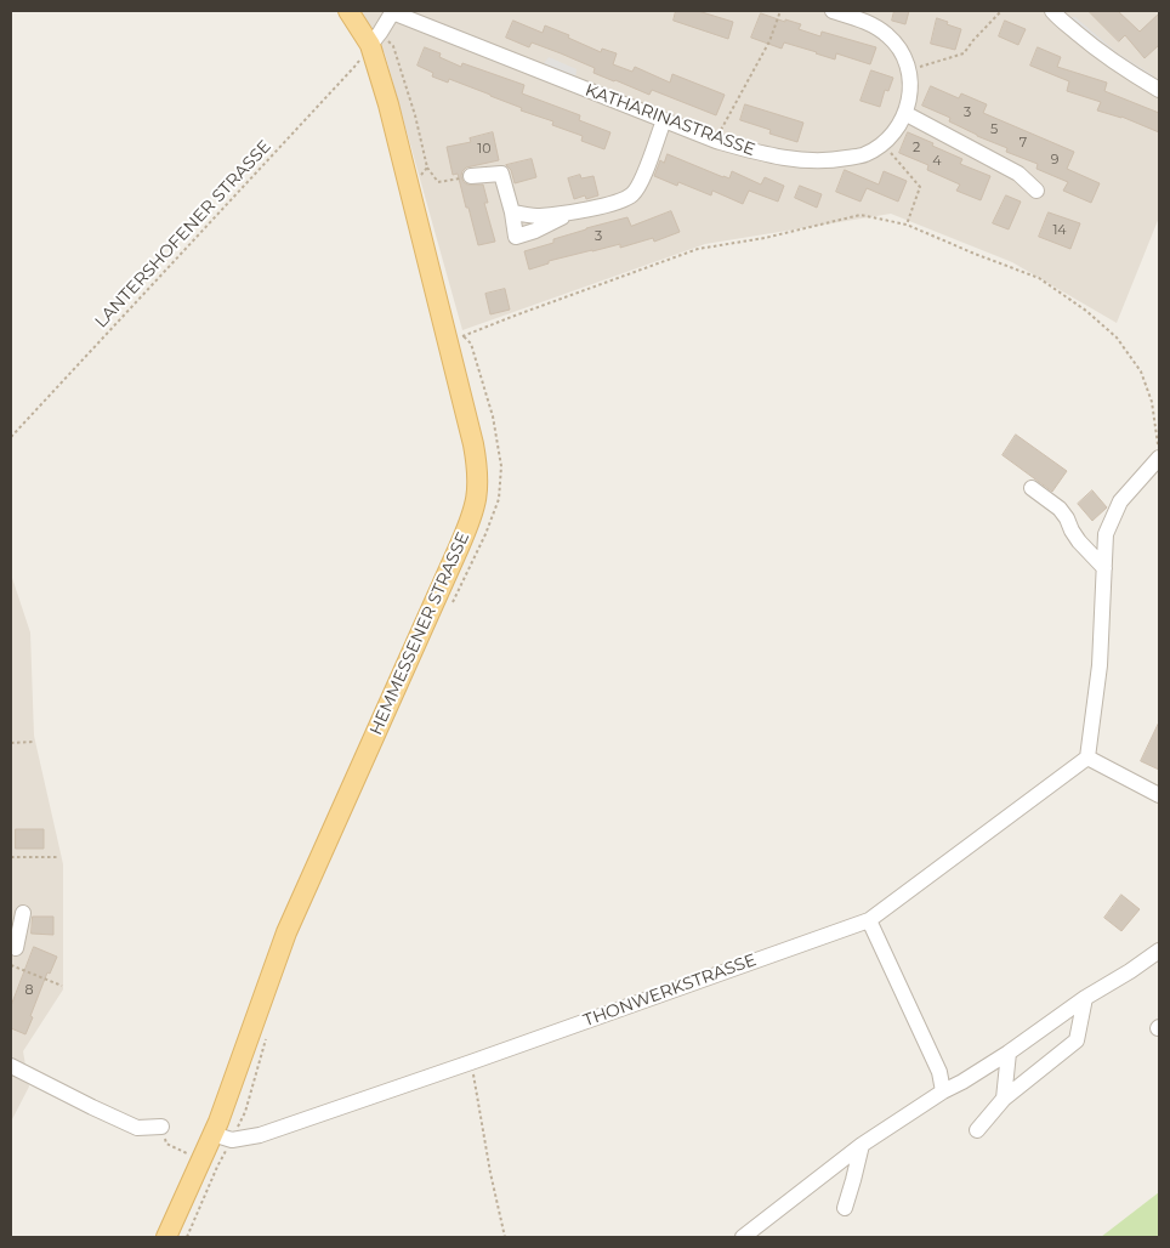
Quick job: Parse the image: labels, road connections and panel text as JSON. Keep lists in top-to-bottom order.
{
  "streets": {
    "main road": ["HEMMESSENER STRASSE"],
    "street": ["KATHARINASTRASSE", "THONWERKSTRASSE"],
    "path": ["LANTERSHOFENER STRASSE"]
  },
  "crossings": [
    ["LANTERSHOFENER STRASSE", "HEMMESSENER STRASSE"],
    ["HEMMESSENER STRASSE", "THONWERKSTRASSE"]
  ],
  "house_numbers": [
    "3",
    "5",
    "7",
    "2",
    "10",
    "9",
    "4",
    "14",
    "3",
    "8"
  ]
}
